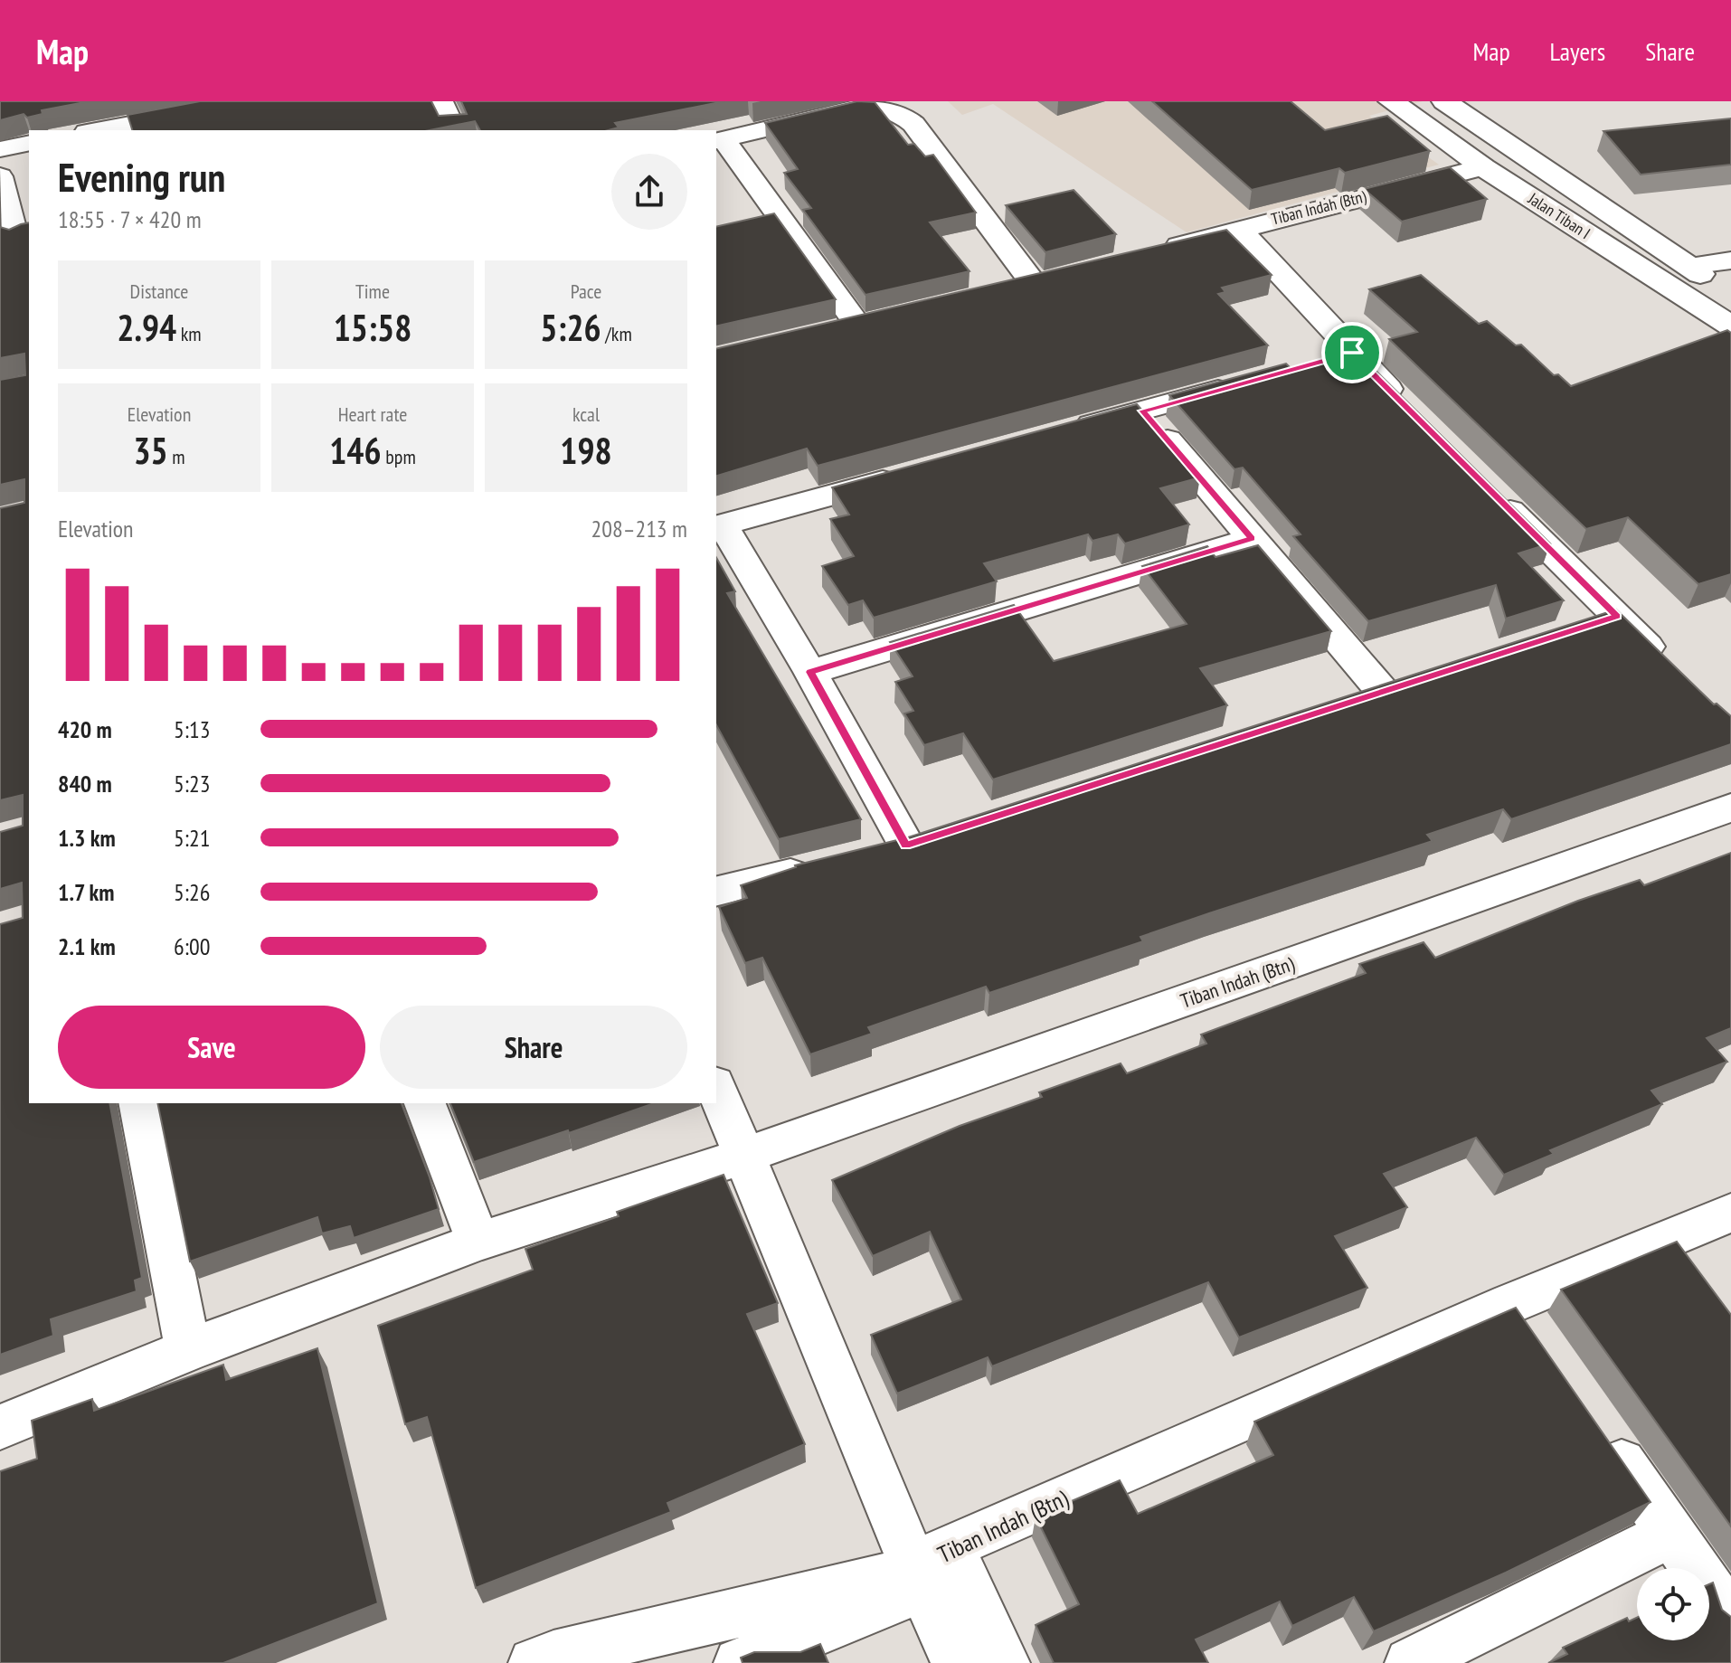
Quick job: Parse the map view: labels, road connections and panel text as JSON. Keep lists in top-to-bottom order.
{
  "streets": {
    "street": ["Tiban Indah (Btn)", "Jalan Tiban I"]
  },
  "crossings": [
    ["Tiban Indah (Btn)", "Jalan Tiban I"]
  ],
  "page": {
    "header": "Map",
    "nav": ["Map", "Layers", "Share"],
    "heading": ["Evening run", "18:55 · 7 × 420 m"],
    "stats": [
      ["Distance", "2.94 km"],
      ["Time", "15:58"],
      ["Pace", "5:26 /km"],
      ["Elevation", "35 m"],
      ["Heart rate", "146 bpm"],
      ["kcal", "198"]
    ],
    "chart": ["Elevation", "208–213 m"],
    "list": [
      {
        "name": "420 m",
        "note": "5:13"
      },
      {
        "name": "840 m",
        "note": "5:23"
      },
      {
        "name": "1.3 km",
        "note": "5:21"
      },
      {
        "name": "1.7 km",
        "note": "5:26"
      },
      {
        "name": "2.1 km",
        "note": "6:00"
      }
    ],
    "buttons": ["Save", "Share"]
  }
}
